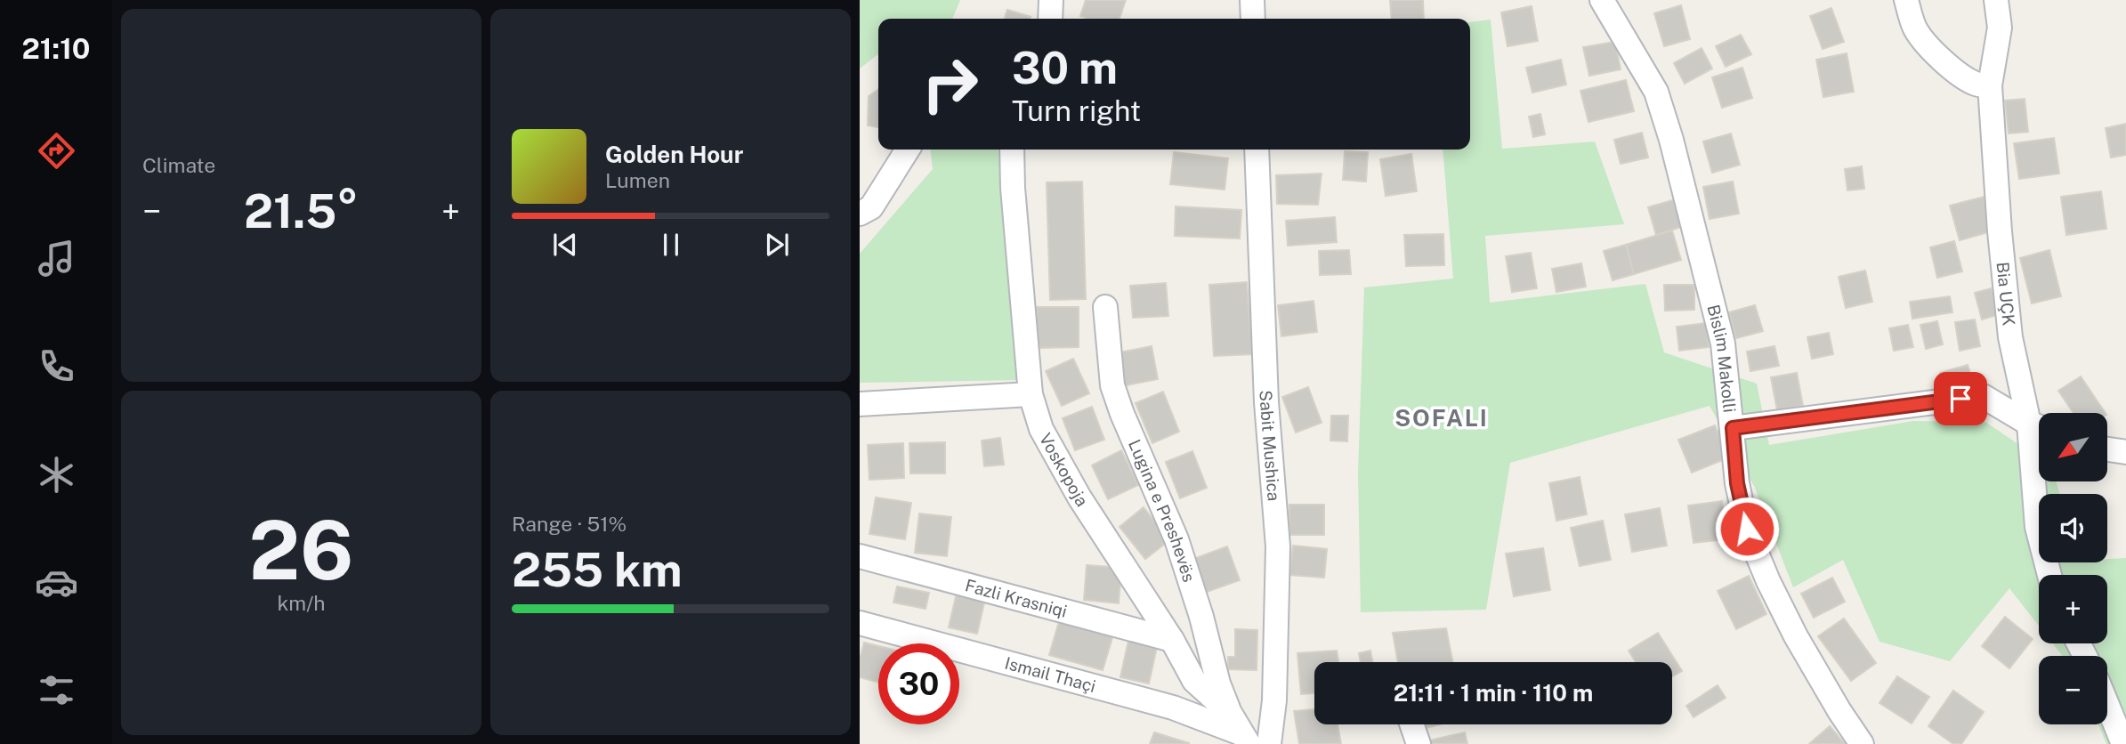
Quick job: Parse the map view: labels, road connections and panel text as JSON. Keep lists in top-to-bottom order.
{
  "streets": {
    "street": [
      "Bia UÇK",
      "Bislim Makolli",
      "Sabit Mushica",
      "Voskopoja",
      "Lugina e Preshevës",
      "Fazli Krasniqi",
      "Ismail Thaçi"
    ]
  },
  "crossings": [
    ["Voskopoja", "Lugina e Preshevës"],
    ["Voskopoja", "Fazli Krasniqi"],
    ["Voskopoja", "Ismail Thaçi"],
    ["Lugina e Preshevës", "Ismail Thaçi"]
  ],
  "districts": ["SOFALI"],
  "north": "bottom left",
  "page": {
    "tabs": "21:10",
    "tile": [
      "Climate",
      ["26", "km/h"],
      ["Range · 51%", "255 km"]
    ],
    "turn": ["30 m", "Turn right"],
    "song": ["Golden Hour", "Lumen"],
    "heat": ["−", "21.5°", "+"],
    "map_buttons": ["+", "−"],
    "limit": "30",
    "trip": "21:11 · 1 min · 110 m"
  }
}
